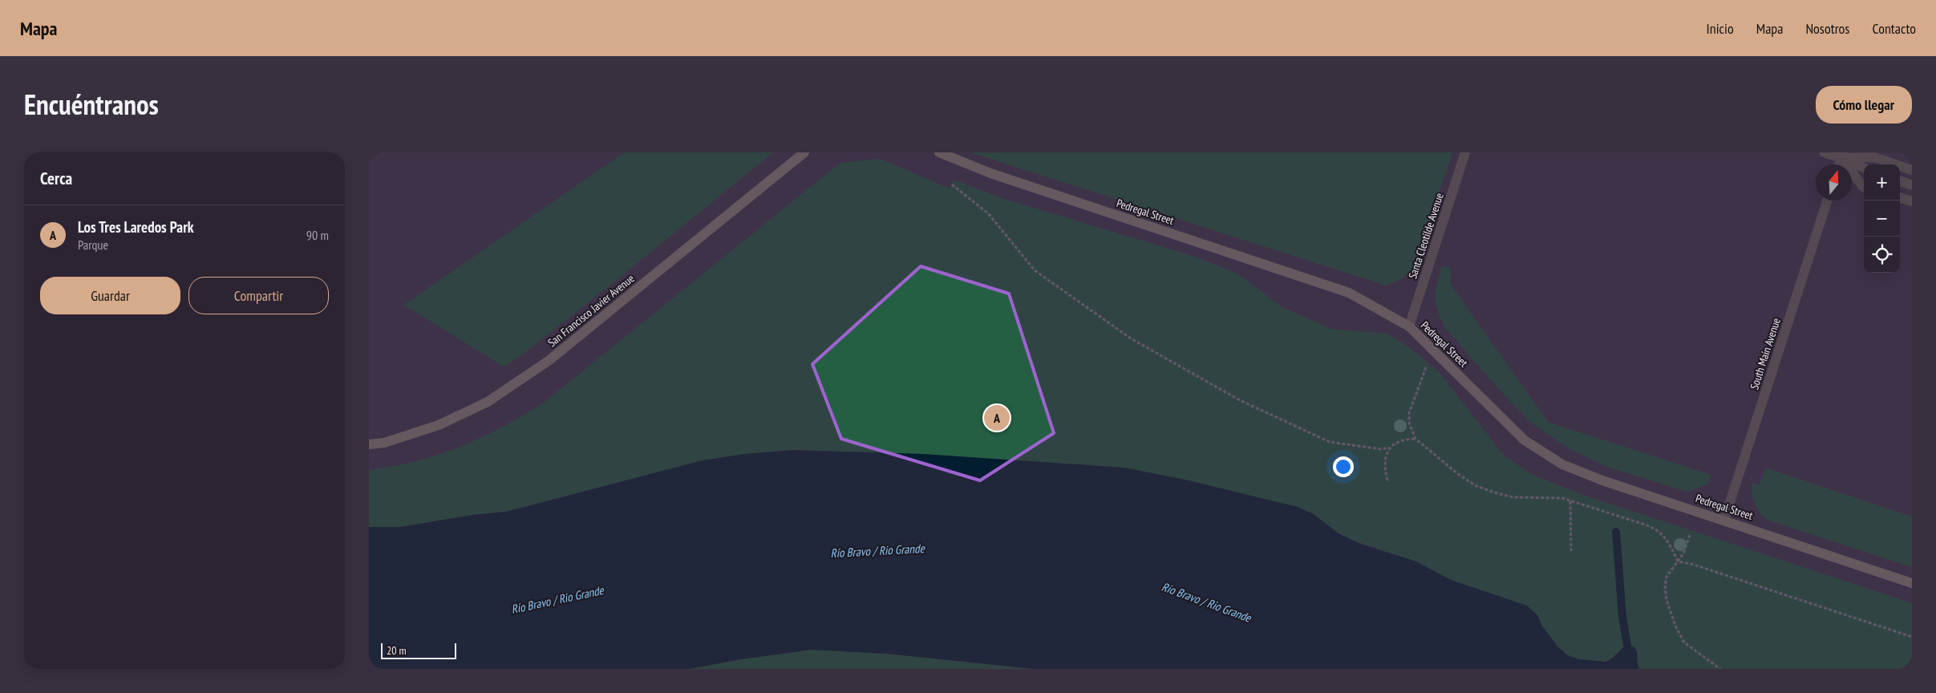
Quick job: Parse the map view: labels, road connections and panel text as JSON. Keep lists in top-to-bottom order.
{
  "streets": {
    "main road": ["Pedregal Street", "San Francisco Javier Avenue"],
    "street": ["Santa Cleotilde Avenue", "South Main Avenue"]
  },
  "crossings": [
    ["Pedregal Street", "Santa Cleotilde Avenue"],
    ["Pedregal Street", "South Main Avenue"]
  ],
  "water": ["Río Bravo / Rio Grande"],
  "scale_bar": "20 m",
  "north": "top",
  "page": {
    "header": "Mapa",
    "nav": [
      "Inicio",
      "Mapa",
      "Nosotros",
      "Contacto"
    ],
    "title": "Encuéntranos",
    "buttons": [
      "Cómo llegar",
      ["Guardar", "Compartir"]
    ],
    "heading": "Cerca",
    "map_buttons": ["+", "−"],
    "list": [
      {
        "mark": "A",
        "name": "Los Tres Laredos Park",
        "note": "Parque",
        "value": "90 m"
      }
    ],
    "pins": "A",
    "scale": "20 m"
  }
}
